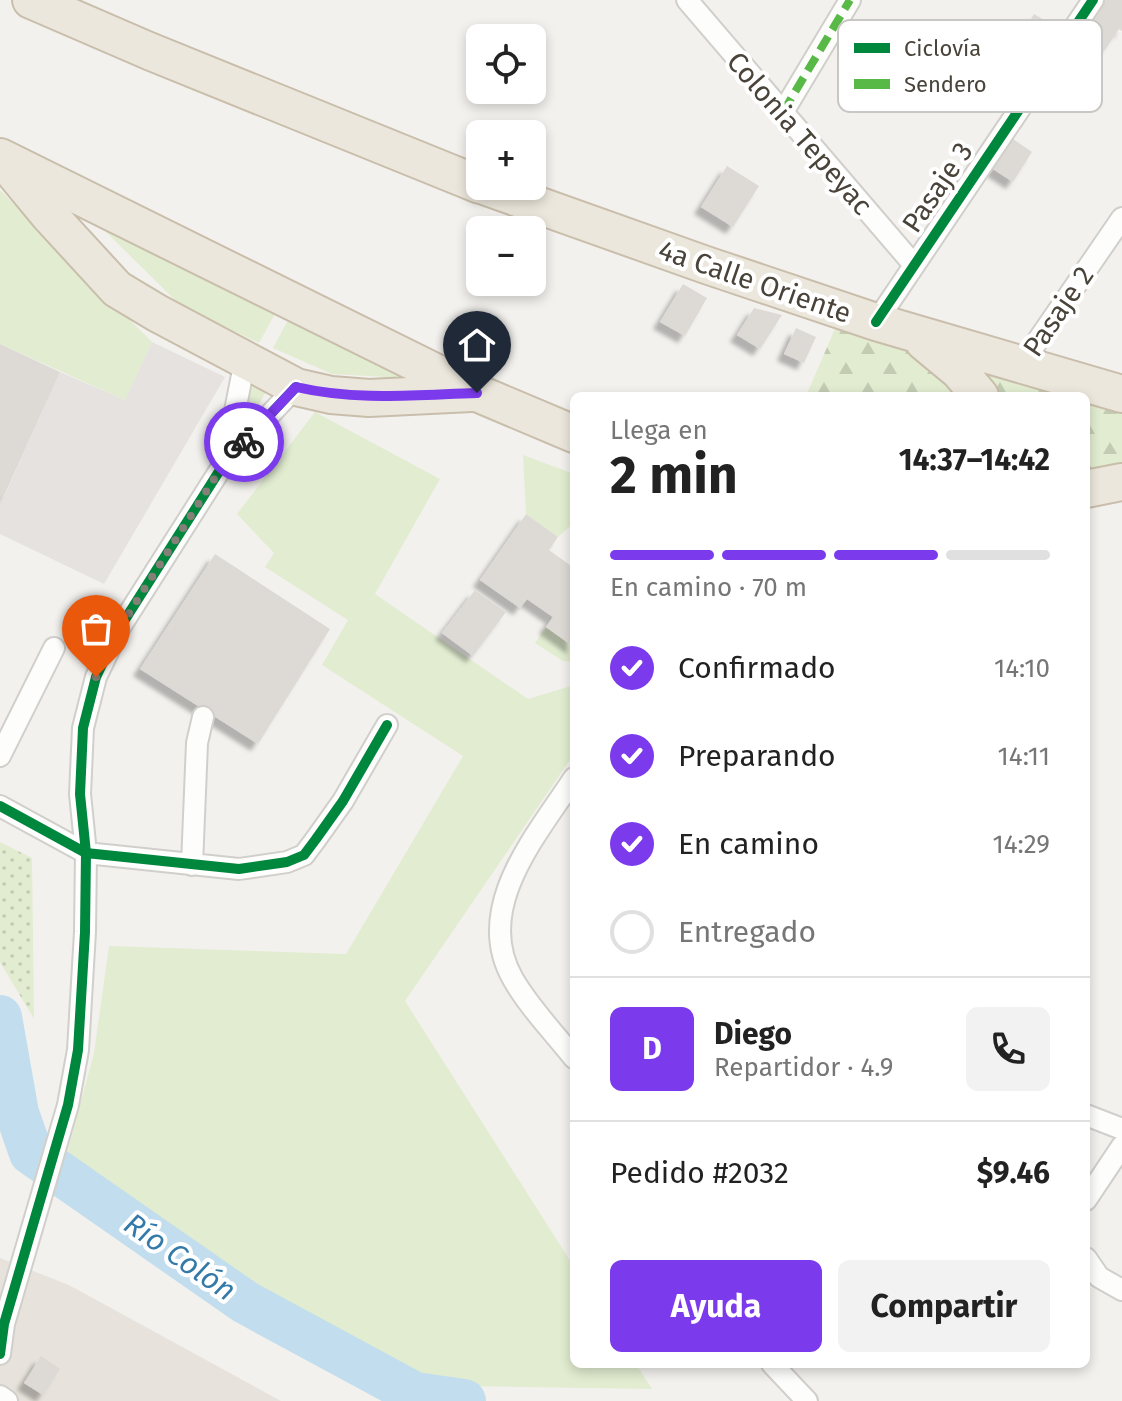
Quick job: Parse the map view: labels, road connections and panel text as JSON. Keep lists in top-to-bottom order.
{
  "streets": {
    "highway": ["4a Calle Oriente"],
    "street": ["Colonia Tepeyac", "Pasaje 3", "Pasaje 2"]
  },
  "crossings": [
    ["Colonia Tepeyac", "Pasaje 3"],
    ["Pasaje 3", "4a Calle Oriente"],
    ["4a Calle Oriente", "Pasaje 2"]
  ],
  "water": ["Río Colón"],
  "legend": ["Ciclovía", "Sendero"],
  "page": {
    "map_buttons": ["+", "−"],
    "heading": ["2 min", "Llega en", "14:37–14:42"],
    "panel": [
      "Diego",
      "Repartidor · 4.9",
      "Pedido #2032",
      "$9.46"
    ],
    "bar": "En camino · 70 m",
    "list": [
      ["Confirmado", "14:10"],
      ["Preparando", "14:11"],
      ["En camino", "14:29"],
      "Entregado"
    ],
    "round": "D",
    "buttons": ["Ayuda", "Compartir"]
  }
}
